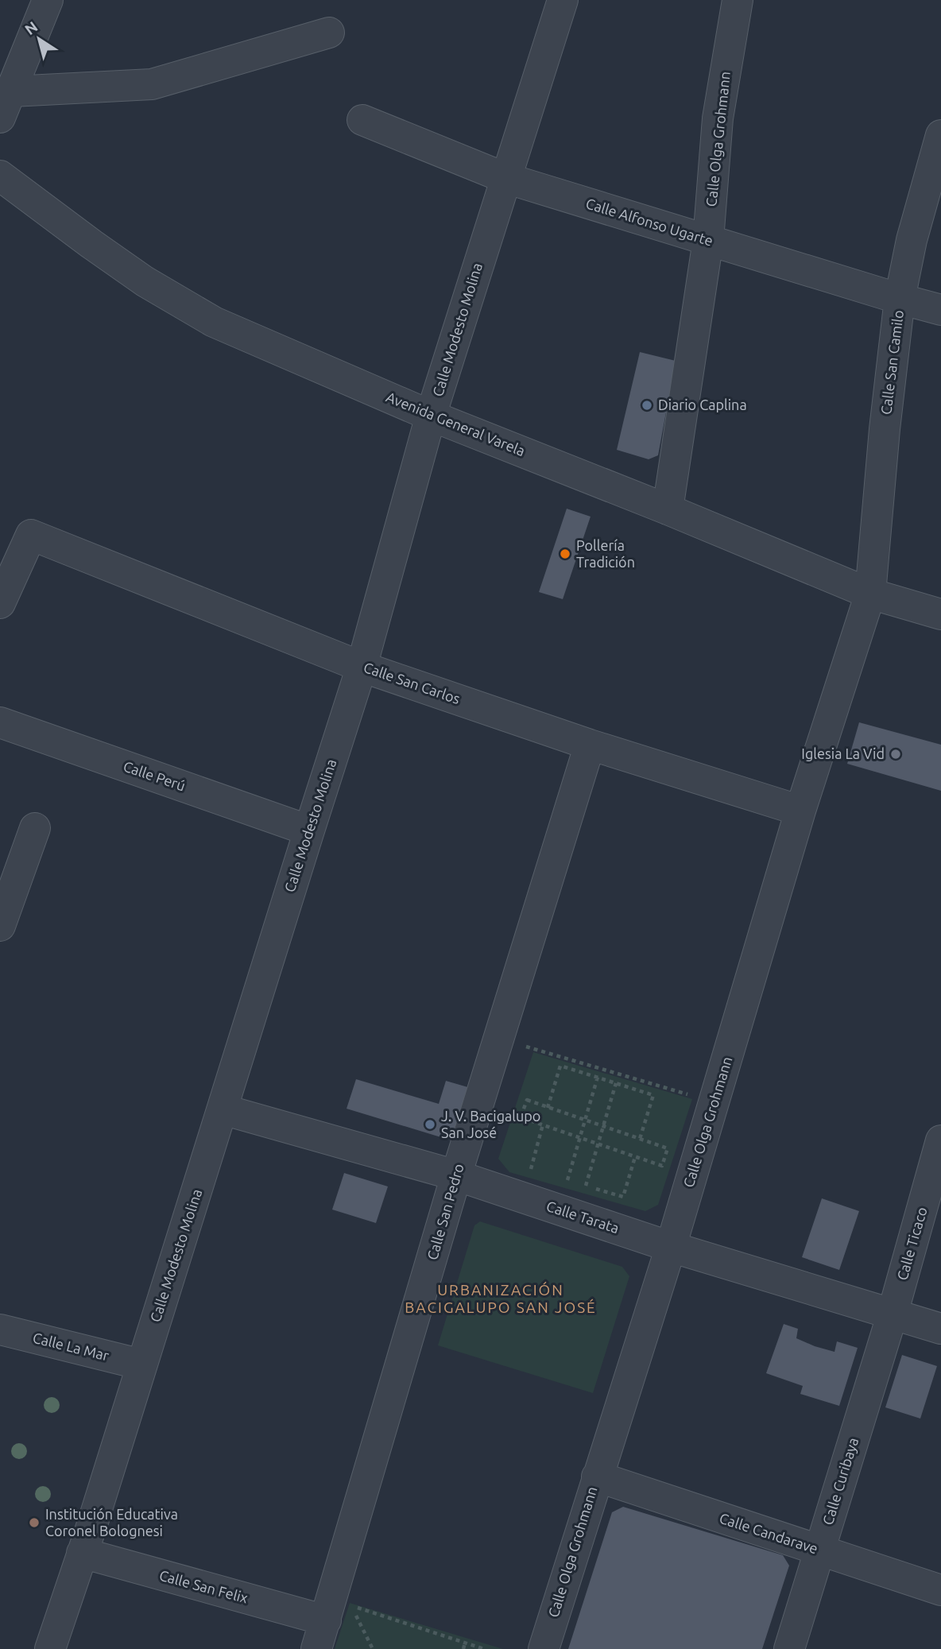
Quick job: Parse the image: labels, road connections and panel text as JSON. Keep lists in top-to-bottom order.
{
  "streets": {
    "street": [
      "Calle Olga Grohmann",
      "Calle Alfonso Ugarte",
      "Calle Modesto Molina",
      "Calle San Camilo",
      "Avenida General Varela",
      "Calle San Carlos",
      "Calle Perú",
      "Calle San Pedro",
      "Calle Tarata",
      "Calle Ticaco",
      "Calle La Mar",
      "Calle Curibaya",
      "Calle Candarave",
      "Calle San Felix"
    ]
  },
  "crossings": [
    ["Calle Olga Grohmann", "Calle Alfonso Ugarte"],
    ["Calle Olga Grohmann", "Calle San Camilo"],
    ["Calle Olga Grohmann", "Avenida General Varela"],
    ["Calle Olga Grohmann", "Calle San Carlos"],
    ["Calle Olga Grohmann", "Calle Tarata"],
    ["Calle Olga Grohmann", "Calle Candarave"],
    ["Calle Alfonso Ugarte", "Calle Modesto Molina"],
    ["Calle Alfonso Ugarte", "Calle San Camilo"],
    ["Calle Modesto Molina", "Avenida General Varela"],
    ["Calle Modesto Molina", "Calle San Carlos"],
    ["Calle Modesto Molina", "Calle Perú"],
    ["Calle Modesto Molina", "Calle Tarata"],
    ["Calle Modesto Molina", "Calle La Mar"],
    ["Calle Modesto Molina", "Calle San Felix"],
    ["Calle San Camilo", "Avenida General Varela"],
    ["Calle San Carlos", "Calle San Pedro"],
    ["Calle San Pedro", "Calle Tarata"],
    ["Calle San Pedro", "Calle San Felix"],
    ["Calle Tarata", "Calle Ticaco"],
    ["Calle Tarata", "Calle Curibaya"],
    ["Calle Ticaco", "Calle Curibaya"],
    ["Calle Curibaya", "Calle Candarave"]
  ],
  "districts": ["URBANIZACIÓN BACIGALUPO SAN JOSÉ"],
  "places": [
    "Diario Caplina",
    "Pollería Tradición",
    "Iglesia La Vid",
    "J. V. Bacigalupo San José",
    "Institución Educativa Coronel Bolognesi"
  ],
  "north": "top left"
}
